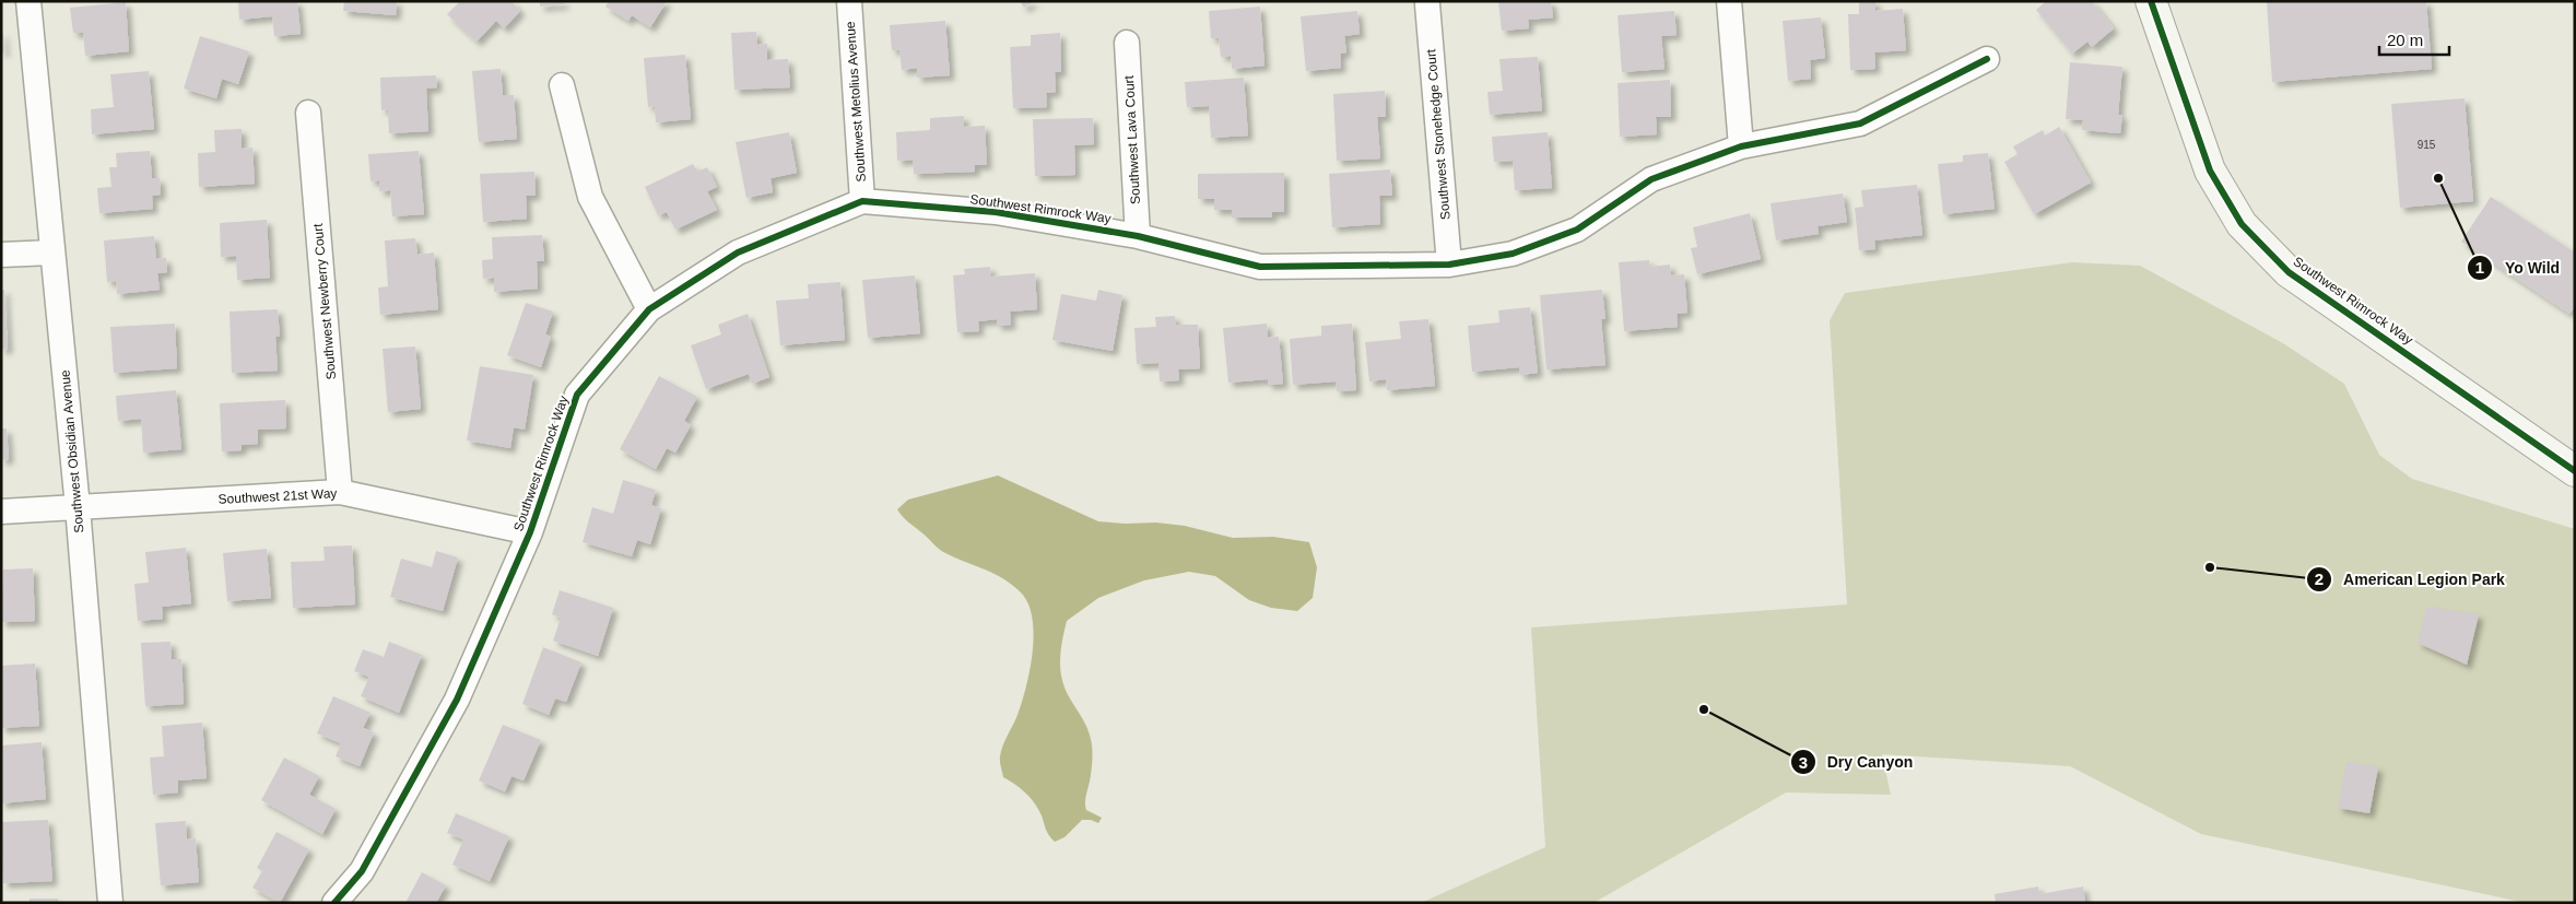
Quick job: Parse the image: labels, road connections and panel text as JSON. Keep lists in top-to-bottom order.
{
  "streets": {
    "street": [
      "Southwest Metolius Avenue",
      "Southwest Stonehedge Court",
      "Southwest Lava Court",
      "Southwest Rimrock Way",
      "Southwest Newberry Court",
      "Southwest Obsidian Avenue",
      "Southwest 21st Way"
    ]
  },
  "crossings": [
    ["Southwest Metolius Avenue", "Southwest Rimrock Way"],
    ["Southwest Stonehedge Court", "Southwest Rimrock Way"],
    ["Southwest Lava Court", "Southwest Rimrock Way"],
    ["Southwest Rimrock Way", "Southwest 21st Way"],
    ["Southwest Newberry Court", "Southwest 21st Way"],
    ["Southwest Obsidian Avenue", "Southwest 21st Way"]
  ],
  "places": ["Yo Wild", "American Legion Park", "Dry Canyon"],
  "house_numbers": ["915"],
  "scale_bar": "20 m"
}
